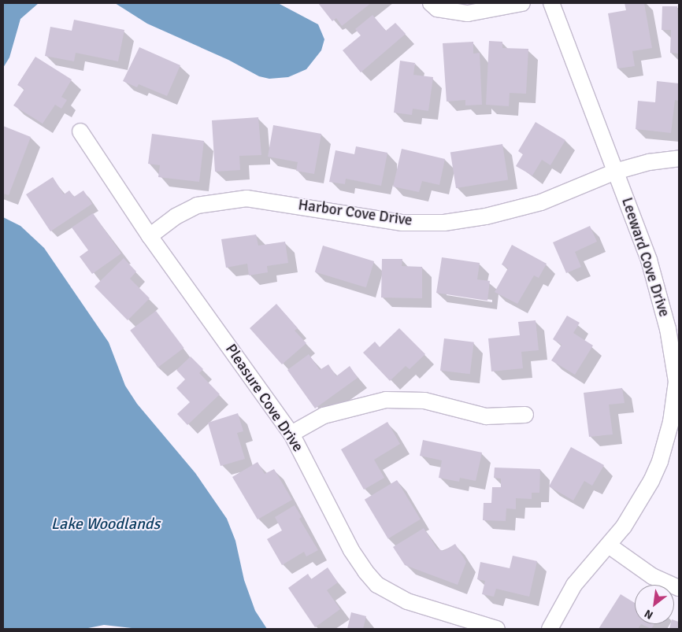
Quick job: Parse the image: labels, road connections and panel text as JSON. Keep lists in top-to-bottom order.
{
  "streets": {
    "street": ["Harbor Cove Drive", "Leeward Cove Drive", "Pleasure Cove Drive"]
  },
  "crossings": [
    ["Harbor Cove Drive", "Leeward Cove Drive"],
    ["Harbor Cove Drive", "Pleasure Cove Drive"]
  ],
  "water": ["Lake Woodlands"],
  "north": "bottom left"
}
